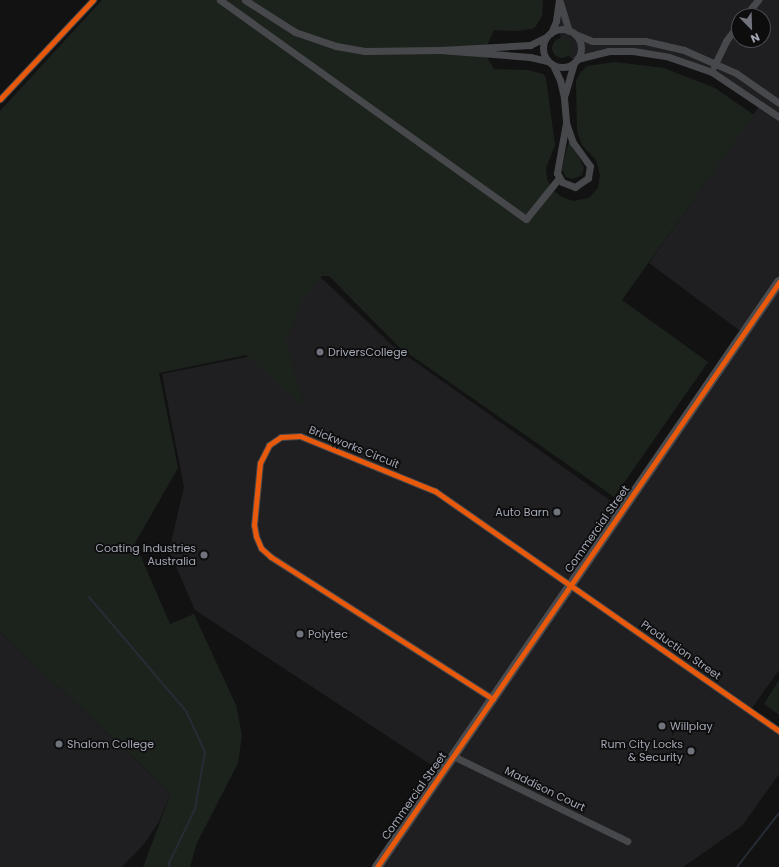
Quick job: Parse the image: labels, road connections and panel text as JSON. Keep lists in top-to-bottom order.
{
  "streets": {
    "street": [
      "Brickworks Circuit",
      "Commercial Street",
      "Production Street",
      "Maddison Court"
    ]
  },
  "crossings": [
    ["Brickworks Circuit", "Commercial Street"],
    ["Brickworks Circuit", "Production Street"],
    ["Commercial Street", "Production Street"],
    ["Commercial Street", "Maddison Court"]
  ],
  "places": [
    "DriversCollege",
    "Auto Barn",
    "Coating Industries Australia",
    "Polytec",
    "Willplay",
    "Shalom College",
    "Rum City Locks & Security"
  ],
  "north": "bottom right"
}
